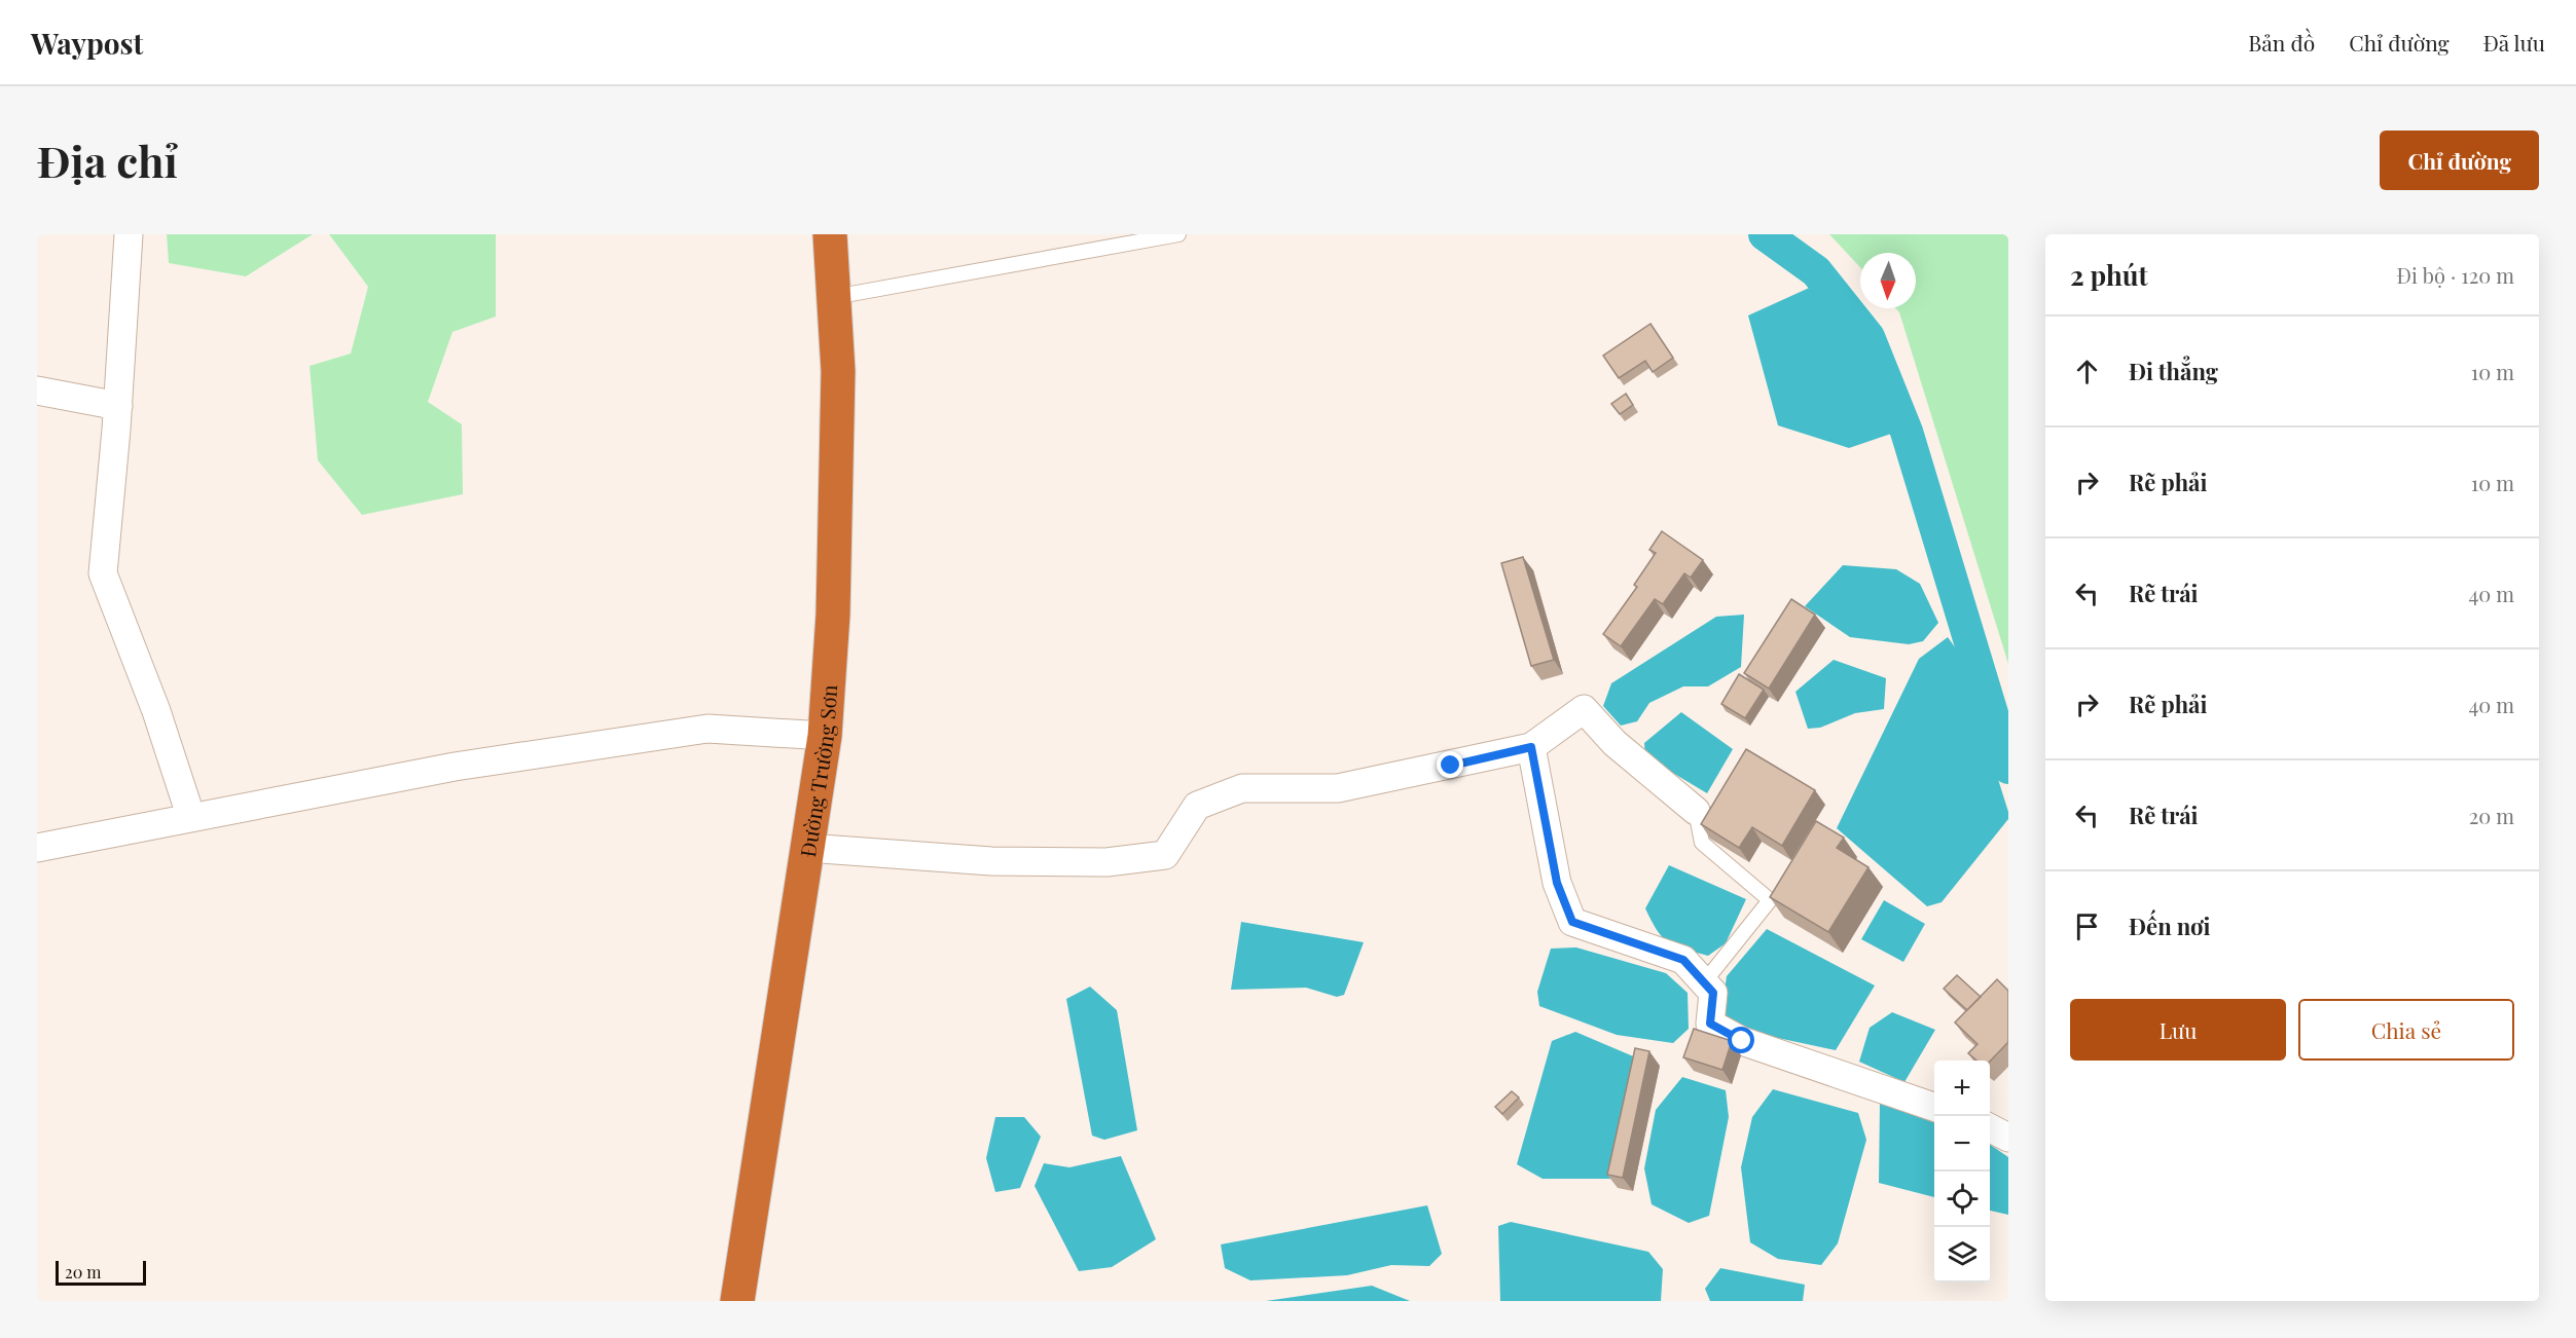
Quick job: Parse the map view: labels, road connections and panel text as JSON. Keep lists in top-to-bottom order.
{
  "streets": {
    "highway": ["Đường Trường Sơn"]
  },
  "scale_bar": "20 m",
  "north": "bottom",
  "page": {
    "header": "Waypost",
    "nav": ["Bản đồ", "Chỉ đường", "Đã lưu"],
    "buttons": [
      "Chỉ đường",
      ["Lưu", "Chia sẻ"]
    ],
    "title": "Địa chỉ",
    "heading": ["2 phút", "Đi bộ · 120 m"],
    "list": [
      ["Đi thẳng", "10 m"],
      ["Rẽ phải", "10 m"],
      ["Rẽ trái", "40 m"],
      ["Rẽ phải", "40 m"],
      ["Rẽ trái", "20 m"],
      "Đến nơi"
    ],
    "map_buttons": ["+", "−"],
    "scale": "20 m"
  }
}
